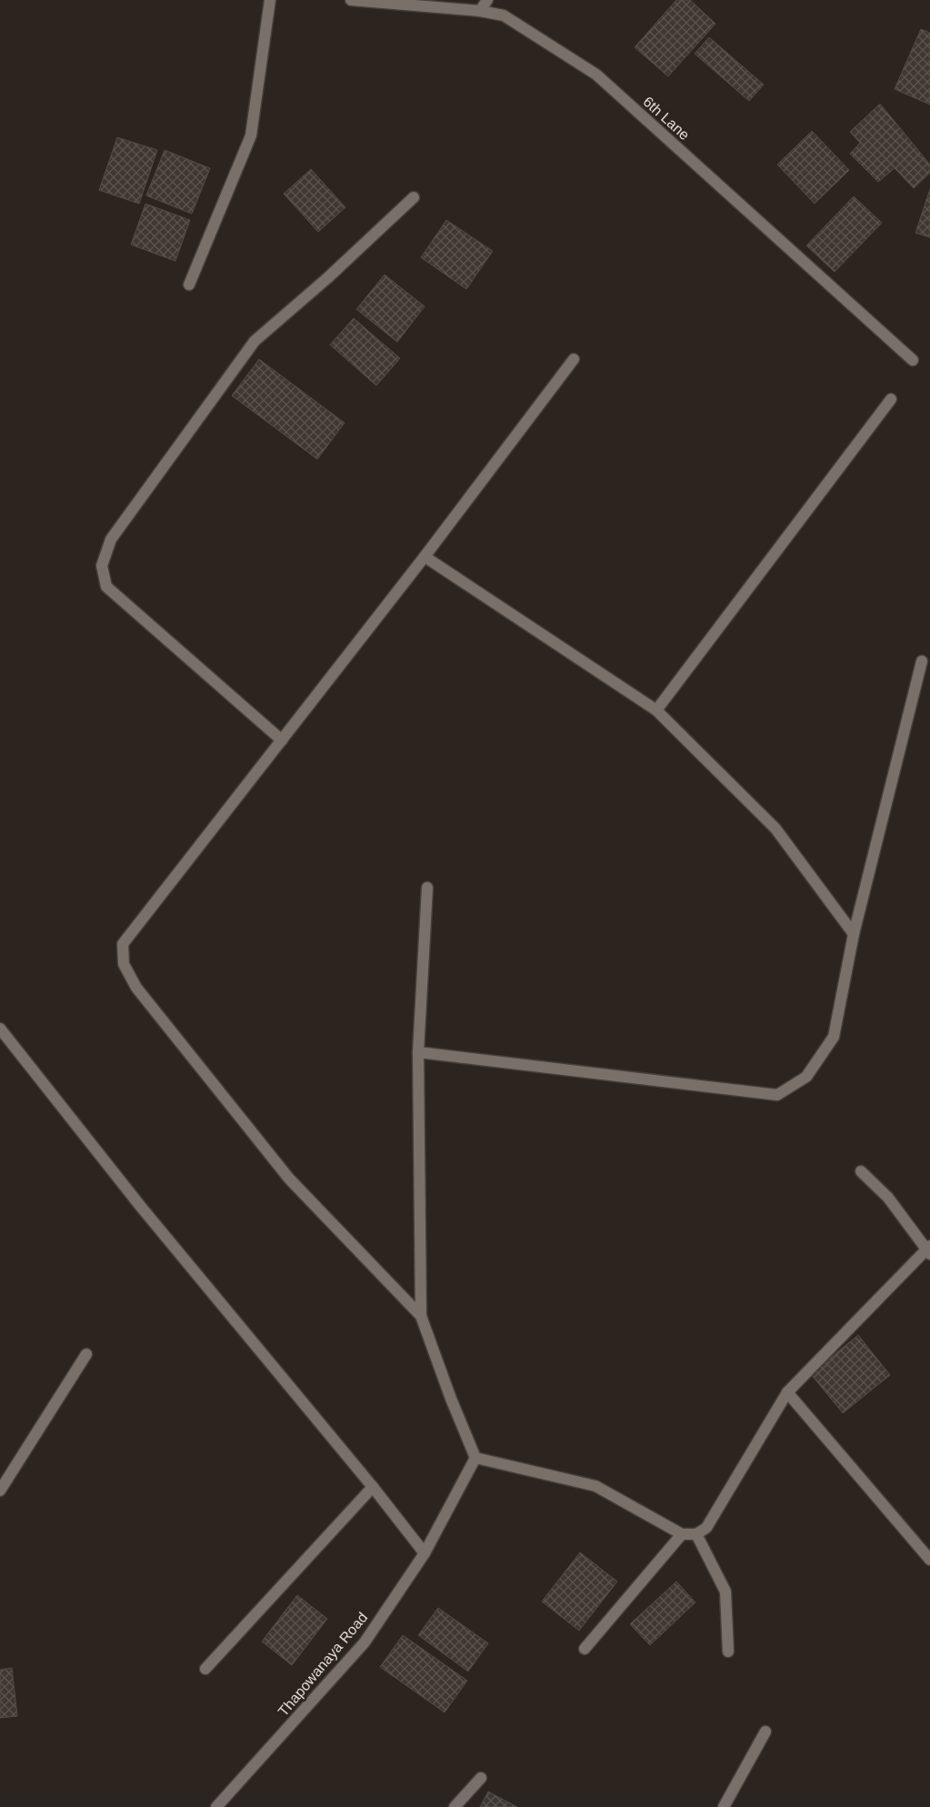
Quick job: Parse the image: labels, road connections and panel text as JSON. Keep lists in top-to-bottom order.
{
  "streets": {
    "street": ["6th Lane", "Thapowanaya Road"]
  }
}
